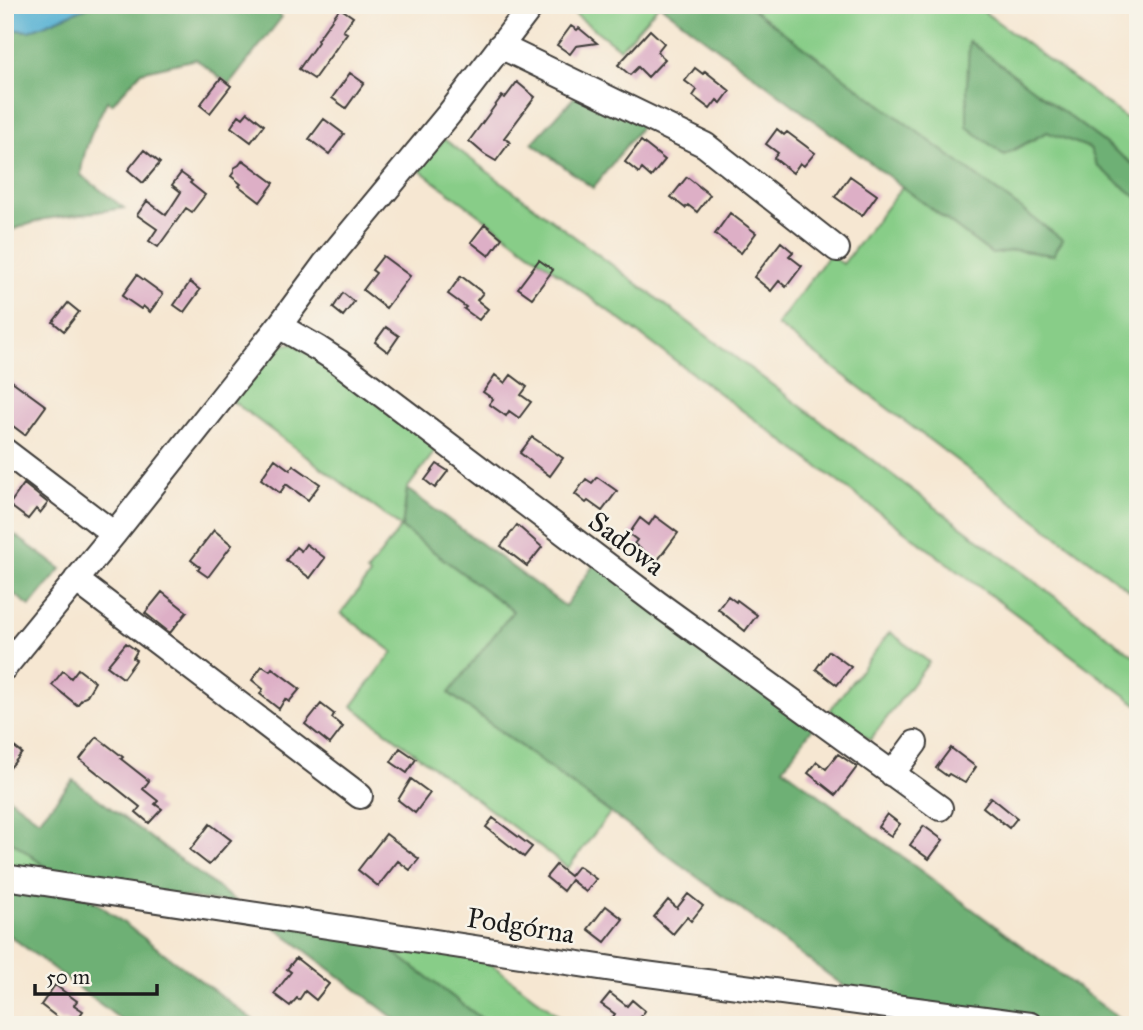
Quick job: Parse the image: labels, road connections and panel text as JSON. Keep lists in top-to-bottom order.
{
  "streets": {
    "street": ["Sadowa", "Podgórna"]
  },
  "scale_bar": "50 m"
}
